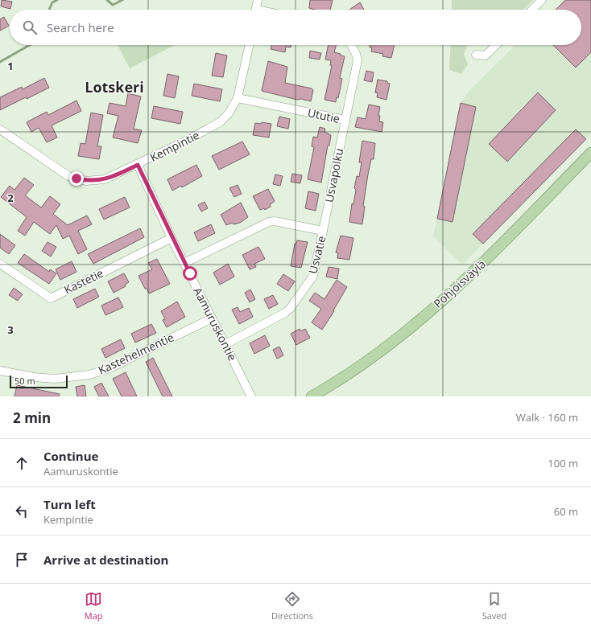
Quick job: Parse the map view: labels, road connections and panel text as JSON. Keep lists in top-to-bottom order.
{
  "streets": {
    "main road": ["Pohjoisväylä"],
    "street": [
      "Ututie",
      "Kempintie",
      "Usvapolku",
      "Usvatie",
      "Kastetie",
      "Aamuruskontie",
      "Kastehelmentie"
    ]
  },
  "crossings": [
    ["Ututie", "Kempintie"],
    ["Ututie", "Usvapolku"],
    ["Kempintie", "Aamuruskontie"],
    ["Usvapolku", "Usvatie"],
    ["Usvatie", "Aamuruskontie"],
    ["Kastetie", "Aamuruskontie"],
    ["Aamuruskontie", "Kastehelmentie"]
  ],
  "districts": ["Lotskeri"],
  "scale_bar": "50 m",
  "page": {
    "search": "Search here",
    "scale": "50 m",
    "heading": ["2 min", "Walk · 160 m"],
    "list": [
      ["Continue", "Aamuruskontie", "100 m"],
      ["Turn left", "Kempintie", "60 m"],
      "Arrive at destination"
    ],
    "nav": ["Map", "Directions", "Saved"]
  },
  "grid": {
    "rows": ["1", "2", "3"]
  }
}
